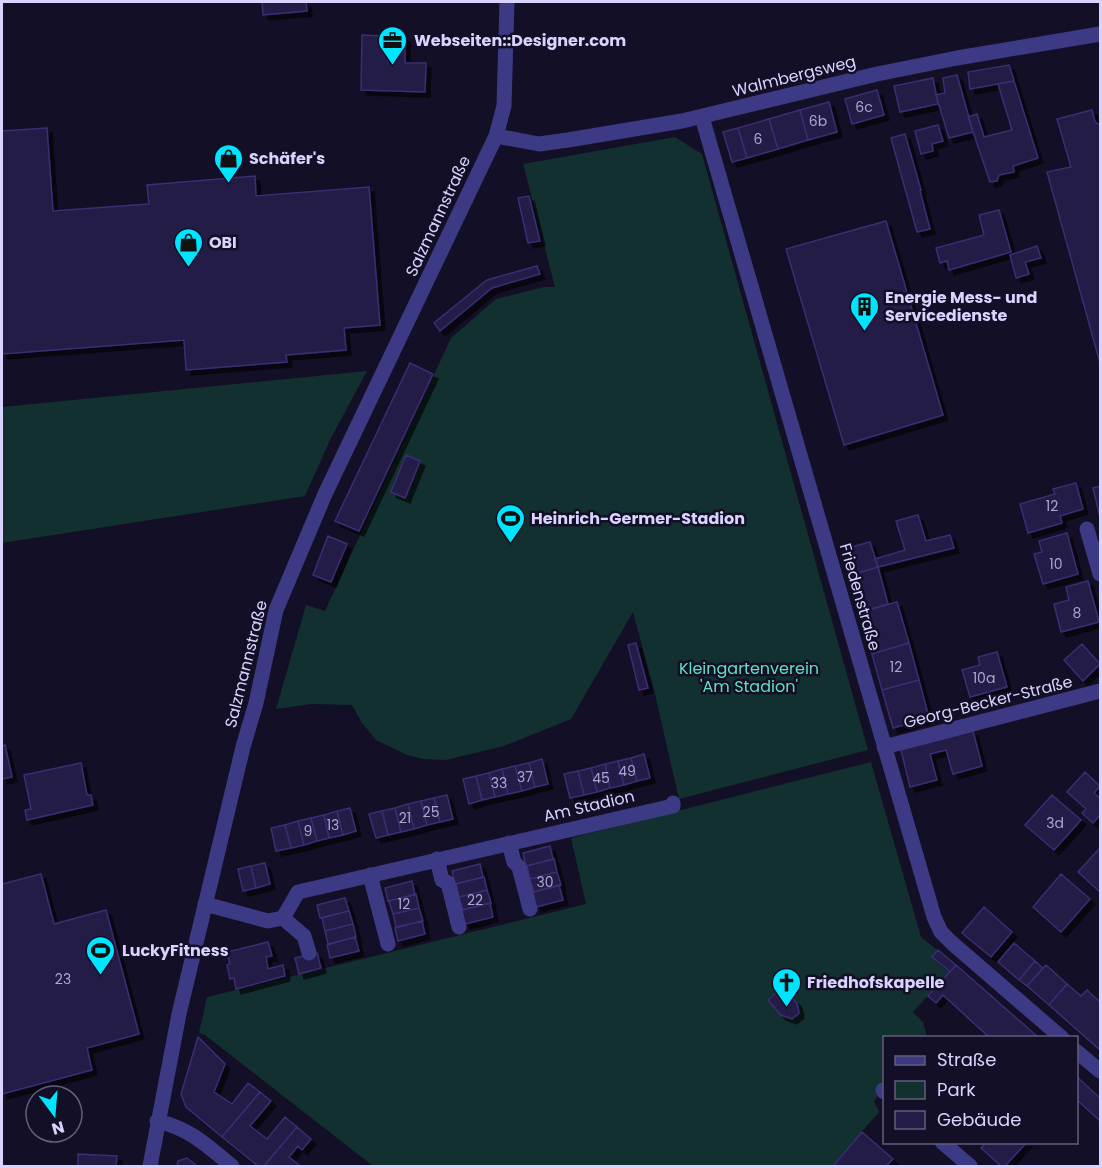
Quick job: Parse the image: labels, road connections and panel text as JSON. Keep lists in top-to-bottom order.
{
  "streets": {
    "street": [
      "Walmbergsweg",
      "Salzmannstraße",
      "Friedenstraße",
      "Georg-Becker-Straße",
      "Am Stadion"
    ]
  },
  "crossings": [
    ["Walmbergsweg", "Salzmannstraße"],
    ["Walmbergsweg", "Friedenstraße"],
    ["Friedenstraße", "Georg-Becker-Straße"]
  ],
  "parks": ["Kleingartenverein 'Am Stadion'"],
  "places": {
    "office": ["Webseiten::Designer.com"],
    "shop": ["Schäfer's", "OBI"],
    "building": ["Energie Mess- und Servicedienste"],
    "sports": ["Heinrich-Germer-Stadion", "LuckyFitness"],
    "church": ["Friedhofskapelle"]
  },
  "house_numbers": [
    "6c",
    "6b",
    "6",
    "12",
    "10",
    "8",
    "12",
    "10a",
    "49",
    "37",
    "45",
    "33",
    "25",
    "21",
    "3d",
    "13",
    "9",
    "30",
    "22",
    "12",
    "23"
  ],
  "legend": ["Straße", "Park", "Gebäude"],
  "north": "bottom"
}
